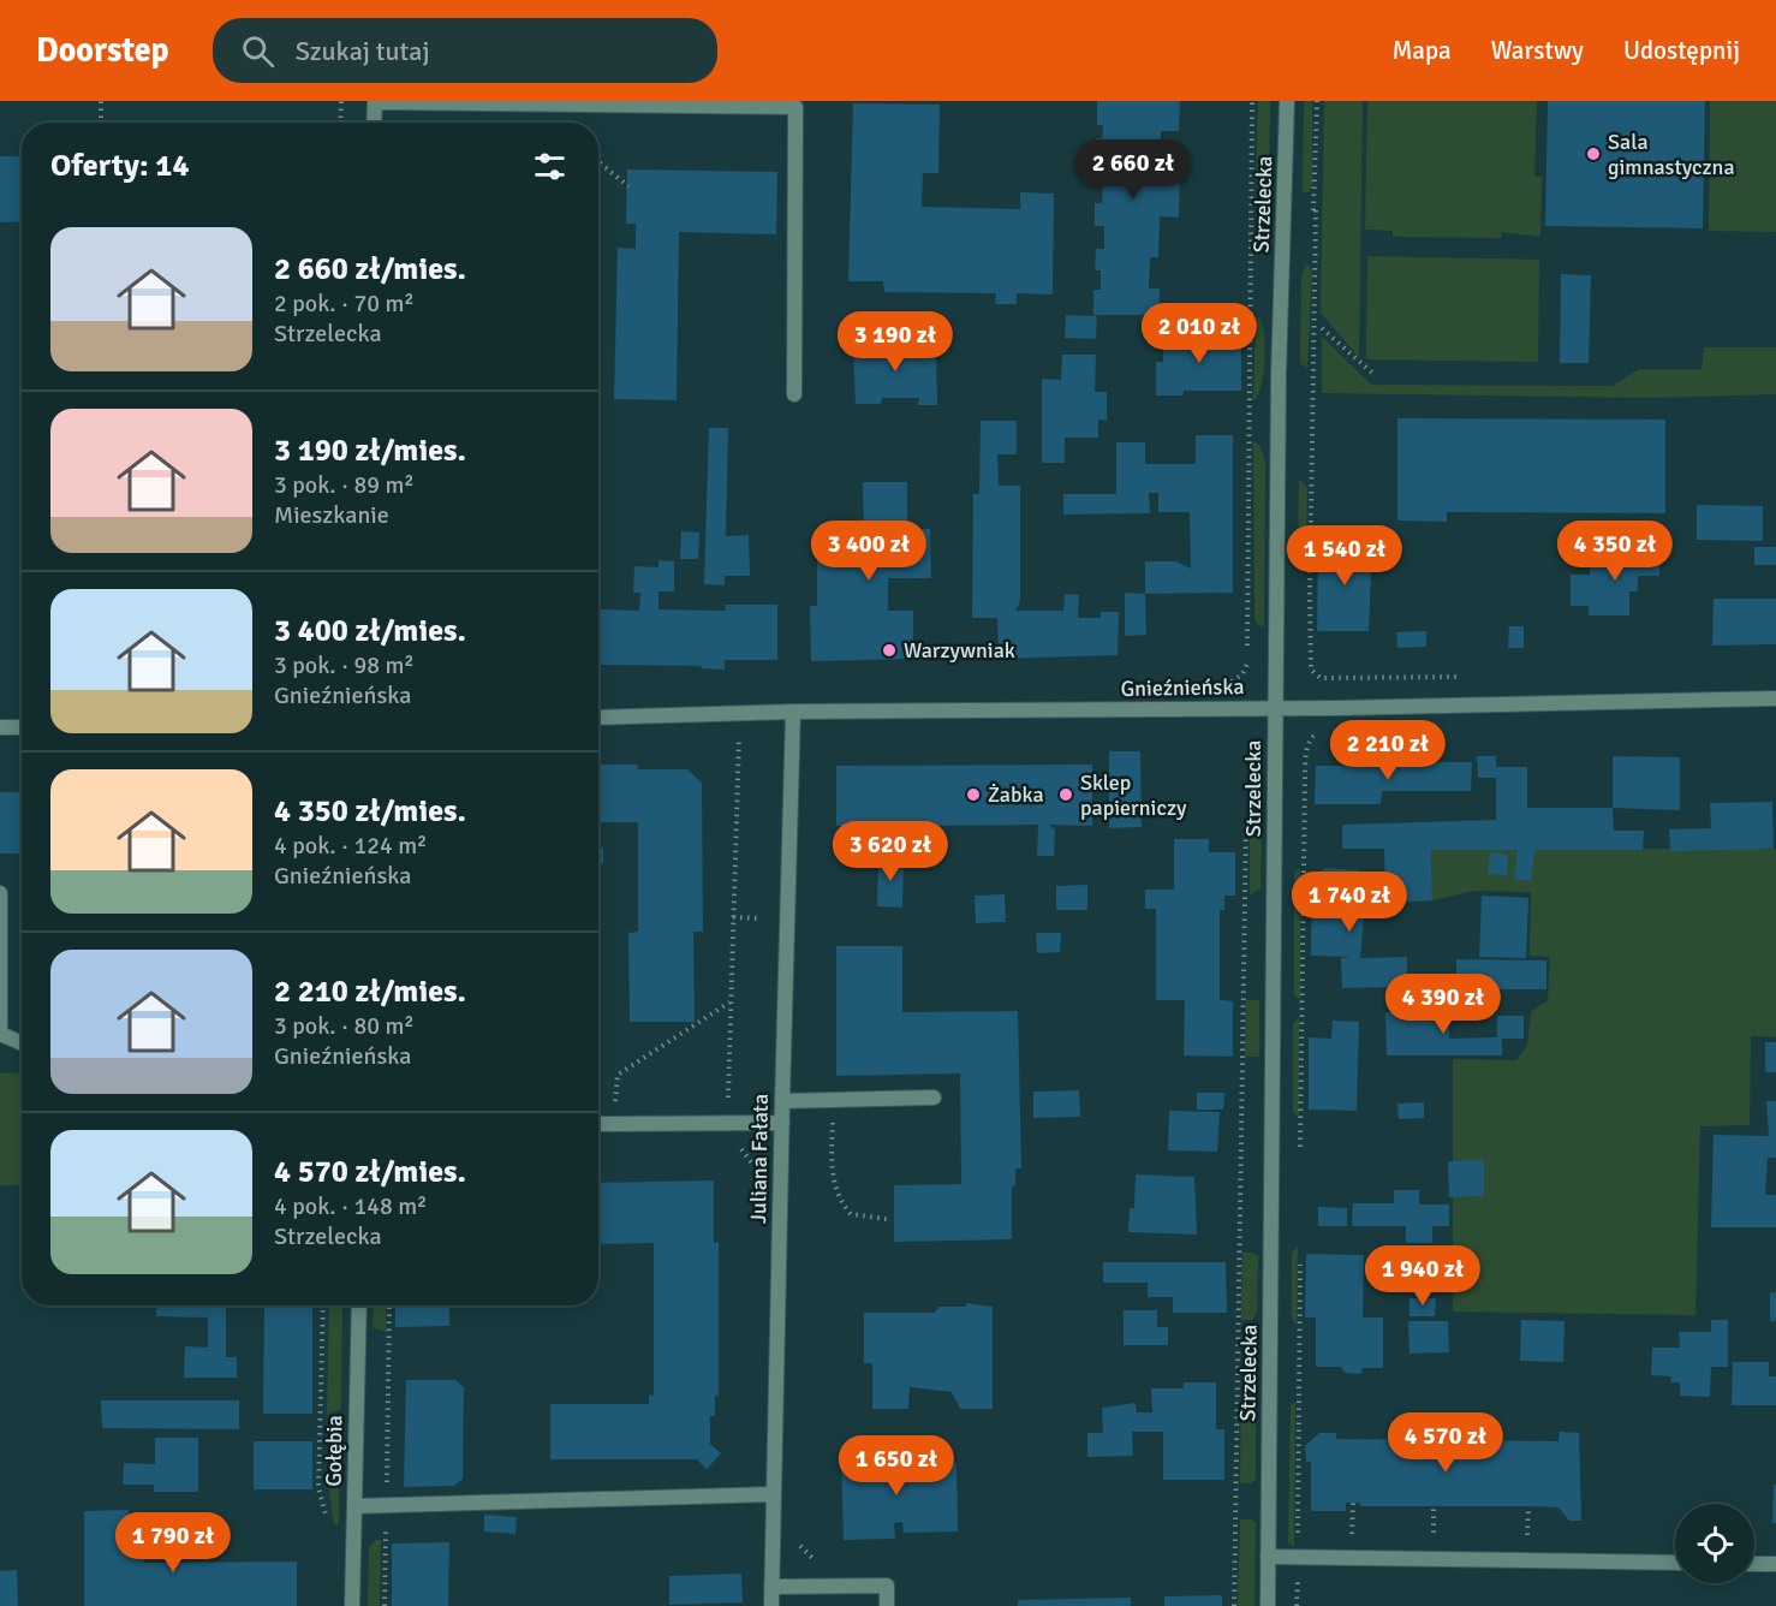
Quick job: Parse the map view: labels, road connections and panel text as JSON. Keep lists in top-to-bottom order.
{
  "streets": {
    "street": [
      "Strzelecka",
      "Gnieźnieńska",
      "Juliana Fałata",
      "Gołębia"
    ]
  },
  "crossings": [
    ["Strzelecka", "Gnieźnieńska"],
    ["Gnieźnieńska", "Juliana Fałata"]
  ],
  "places": [
    "Sala gimnastyczna",
    "Warzywniak",
    "Żabka",
    "Sklep papierniczy"
  ],
  "page": {
    "header": "Doorstep",
    "search": "Szukaj tutaj",
    "nav": ["Mapa", "Warstwy", "Udostępnij"],
    "heading": "Oferty: 14",
    "price": [
      "2 660 zł",
      "2 010 zł",
      "3 190 zł",
      "3 400 zł",
      "4 350 zł",
      "1 540 zł",
      "2 210 zł",
      "3 620 zł",
      "1 740 zł",
      "4 390 zł",
      "1 940 zł",
      "4 570 zł",
      "1 650 zł",
      "1 790 zł"
    ],
    "list": [
      {
        "name": "2 660 zł/mies.",
        "note": "2 pok. · 70 m² · Strzelecka"
      },
      {
        "name": "3 190 zł/mies.",
        "note": "3 pok. · 89 m² · Mieszkanie"
      },
      {
        "name": "3 400 zł/mies.",
        "note": "3 pok. · 98 m² · Gnieźnieńska"
      },
      {
        "name": "4 350 zł/mies.",
        "note": "4 pok. · 124 m² · Gnieźnieńska"
      },
      {
        "name": "2 210 zł/mies.",
        "note": "3 pok. · 80 m² · Gnieźnieńska"
      },
      {
        "name": "4 570 zł/mies.",
        "note": "4 pok. · 148 m² · Strzelecka"
      }
    ]
  }
}
